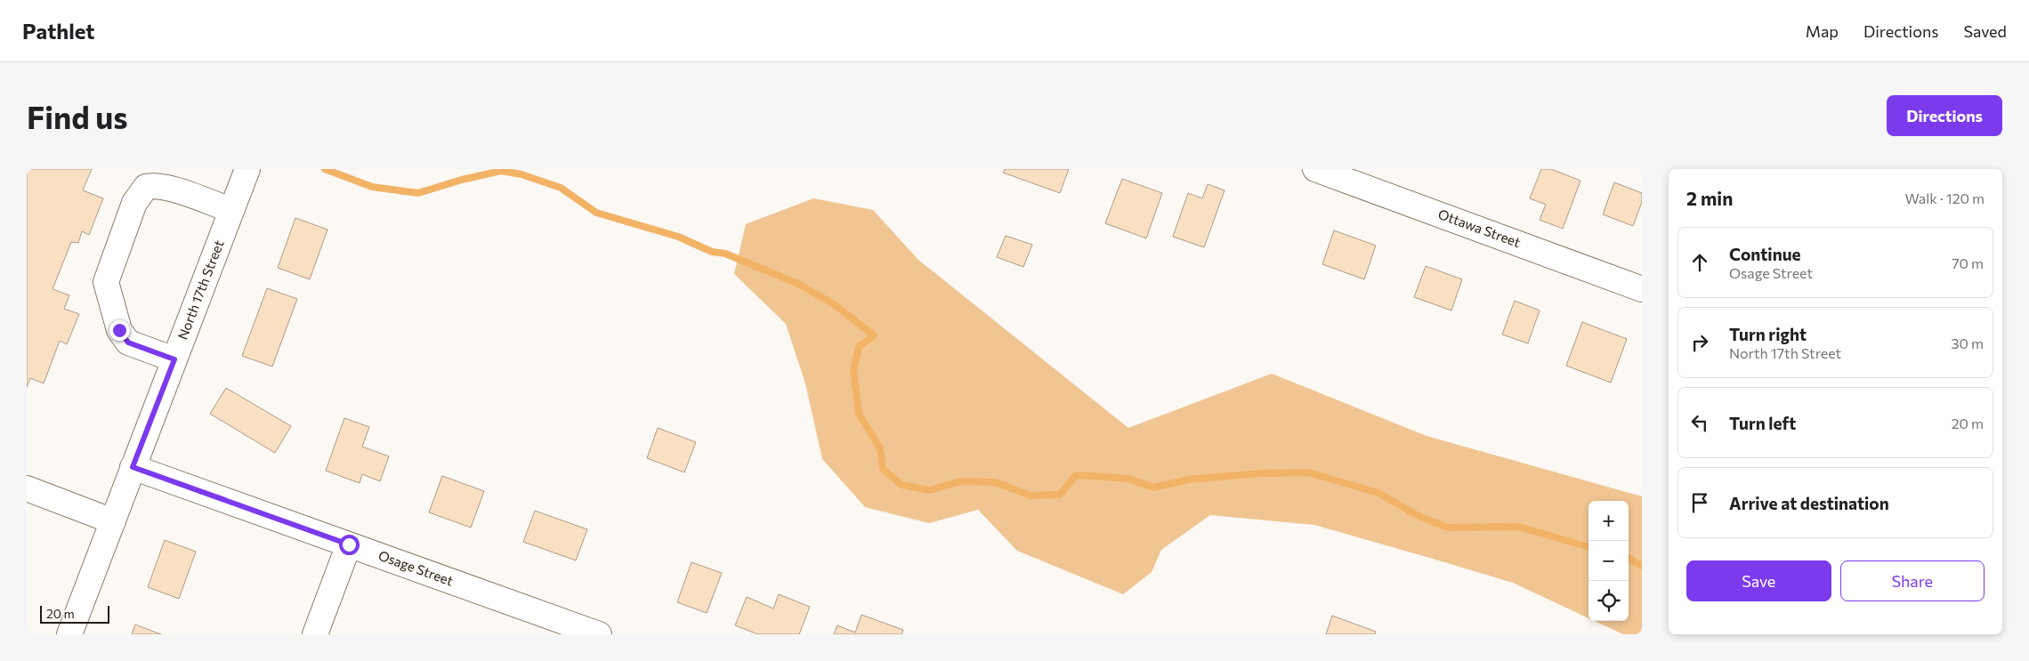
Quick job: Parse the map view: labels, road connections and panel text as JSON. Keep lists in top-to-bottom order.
{
  "streets": {
    "street": ["Ottawa Street", "North 17th Street", "Osage Street"]
  },
  "crossings": [
    ["North 17th Street", "Osage Street"]
  ],
  "scale_bar": "20 m",
  "page": {
    "header": "Pathlet",
    "nav": ["Map", "Directions", "Saved"],
    "buttons": [
      "Directions",
      ["Save", "Share"]
    ],
    "title": "Find us",
    "heading": ["2 min", "Walk · 120 m"],
    "list": [
      ["Continue", "Osage Street", "70 m"],
      ["Turn right", "North 17th Street", "30 m"],
      ["Turn left", "20 m"],
      "Arrive at destination"
    ],
    "map_buttons": ["+", "−"],
    "scale": "20 m"
  }
}
